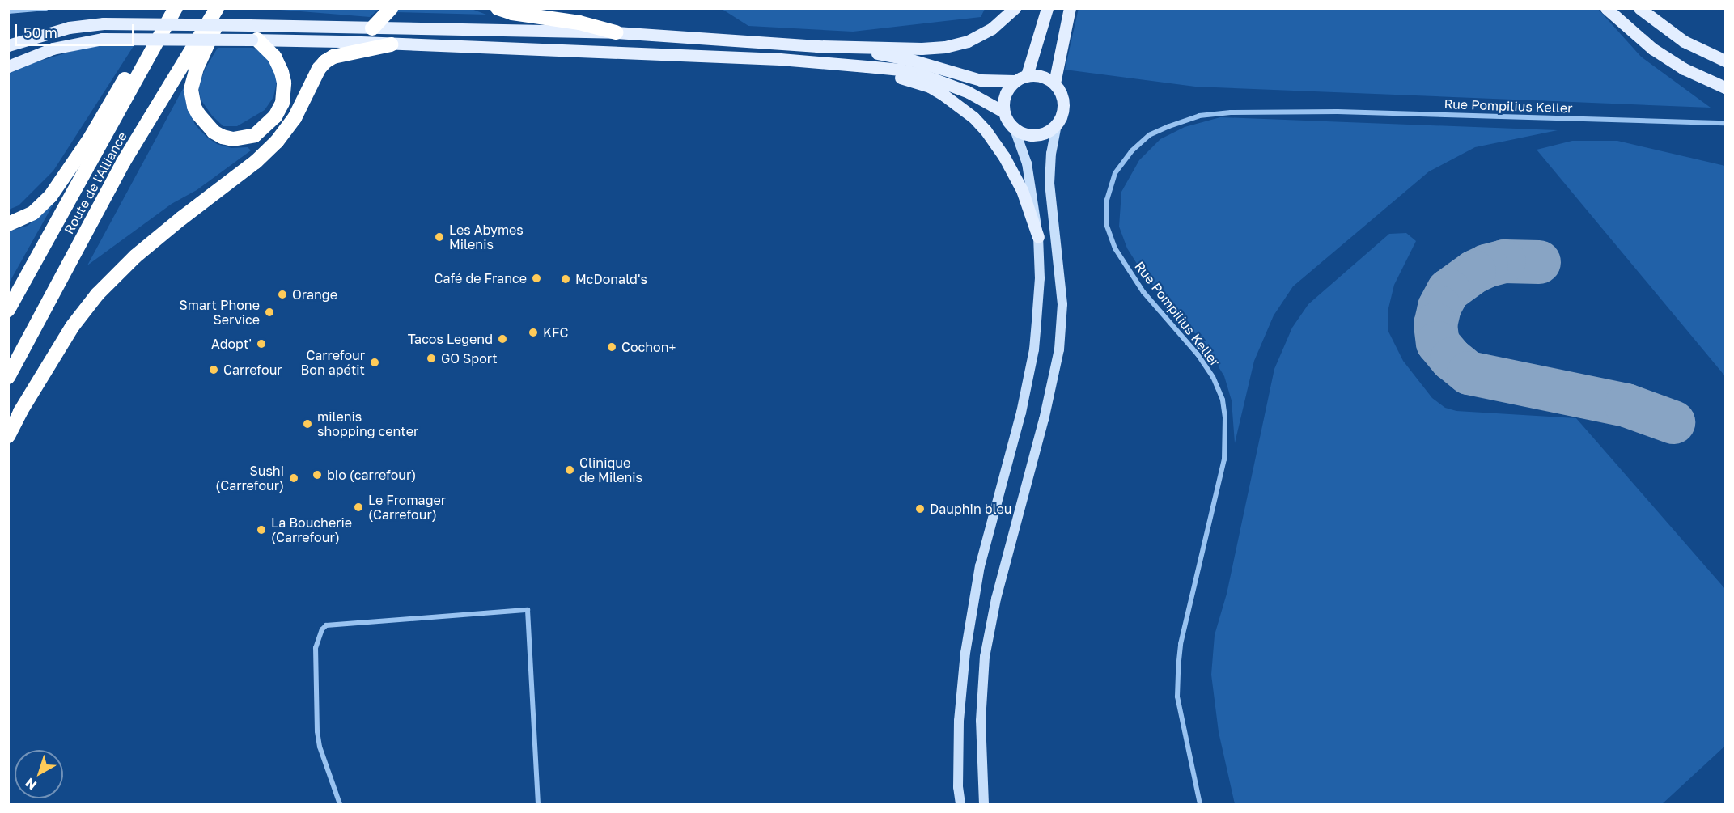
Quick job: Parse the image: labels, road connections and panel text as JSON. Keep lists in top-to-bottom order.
{
  "streets": {
    "highway": ["Route de l'Alliance"],
    "street": ["Rue Pompilius Keller"]
  },
  "places": [
    "Les Abymes Milenis",
    "Café de France",
    "McDonald's",
    "Orange",
    "Smart Phone Service",
    "KFC",
    "Tacos Legend",
    "Adopt'",
    "Cochon+",
    "GO Sport",
    "Carrefour Bon apétit",
    "Carrefour",
    "milenis shopping center",
    "Clinique de Milenis",
    "bio (carrefour)",
    "Sushi (Carrefour)",
    "Le Fromager (Carrefour)",
    "Dauphin bleu",
    "La Boucherie (Carrefour)"
  ],
  "scale_bar": "50 m",
  "north": "bottom left"
}
